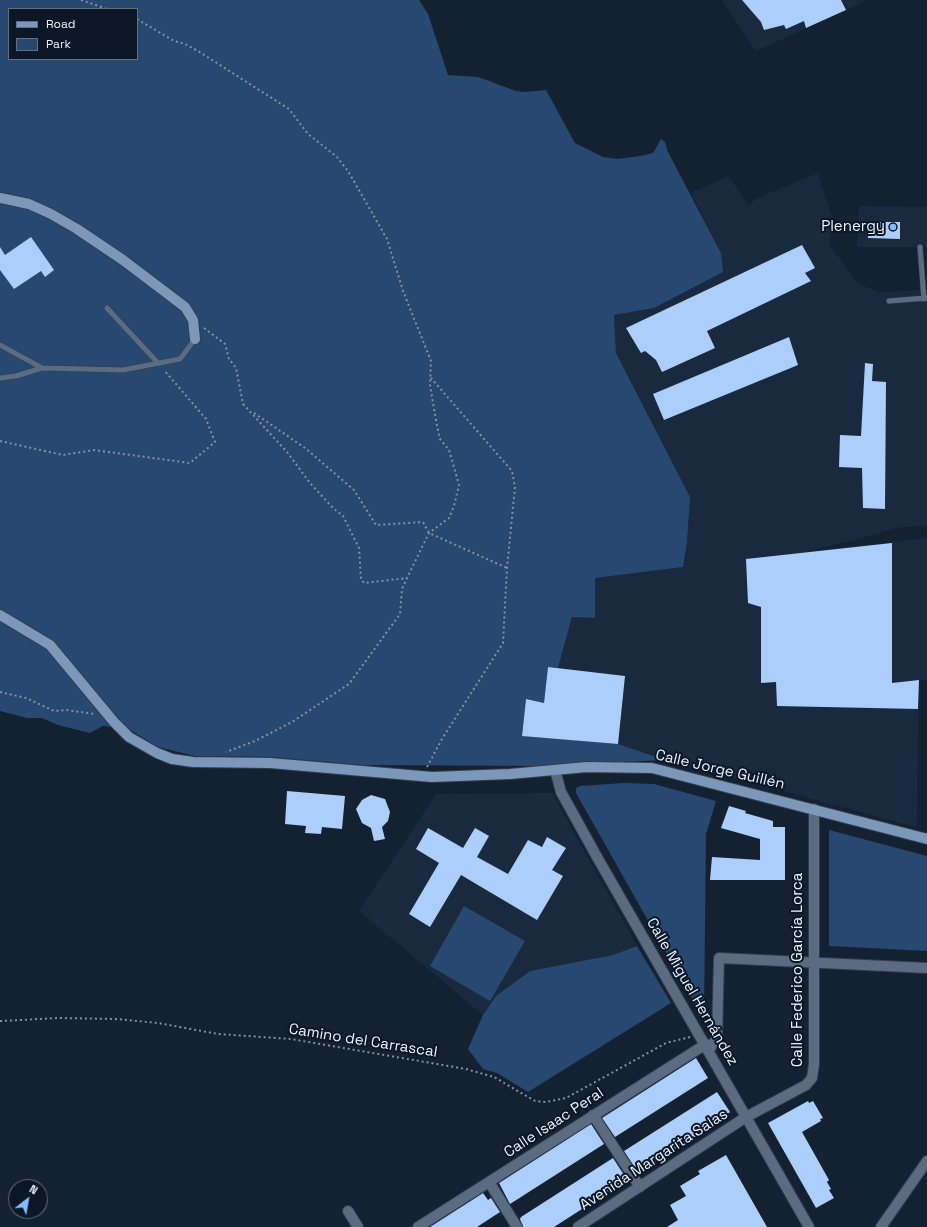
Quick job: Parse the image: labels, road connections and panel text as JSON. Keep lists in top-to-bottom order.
{
  "streets": {
    "street": [
      "Calle Jorge Guillén",
      "Calle Federico García Lorca",
      "Calle Miguel Hernández",
      "Calle Isaac Peral",
      "Avenida Margarita Salas"
    ],
    "path": ["Camino del Carrascal"]
  },
  "crossings": [
    ["Calle Jorge Guillén", "Calle Federico García Lorca"],
    ["Calle Jorge Guillén", "Calle Miguel Hernández"],
    ["Calle Federico García Lorca", "Calle Miguel Hernández"],
    ["Calle Federico García Lorca", "Avenida Margarita Salas"],
    ["Calle Miguel Hernández", "Camino del Carrascal"],
    ["Calle Miguel Hernández", "Calle Isaac Peral"],
    ["Calle Miguel Hernández", "Avenida Margarita Salas"],
    ["Camino del Carrascal", "Calle Isaac Peral"]
  ],
  "places": ["Plenergy"],
  "legend": ["Road", "Park"],
  "north": "top right"
}
